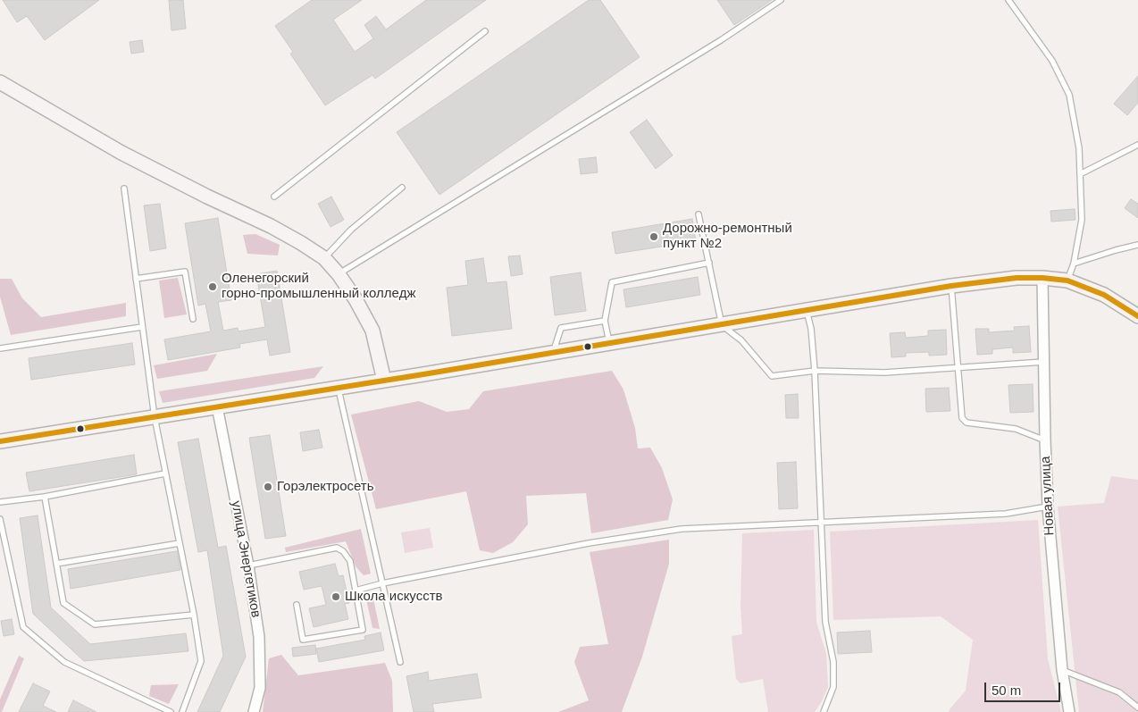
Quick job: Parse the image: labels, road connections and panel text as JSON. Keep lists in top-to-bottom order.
{
  "streets": {
    "street": ["Новая улица", "улица Энергетиков"]
  },
  "places": [
    "Дорожно-ремонтный пункт №2",
    "Оленегорский горно-промышленный колледж",
    "Горэлектросеть",
    "Школа искусств"
  ],
  "scale_bar": "50 m"
}
